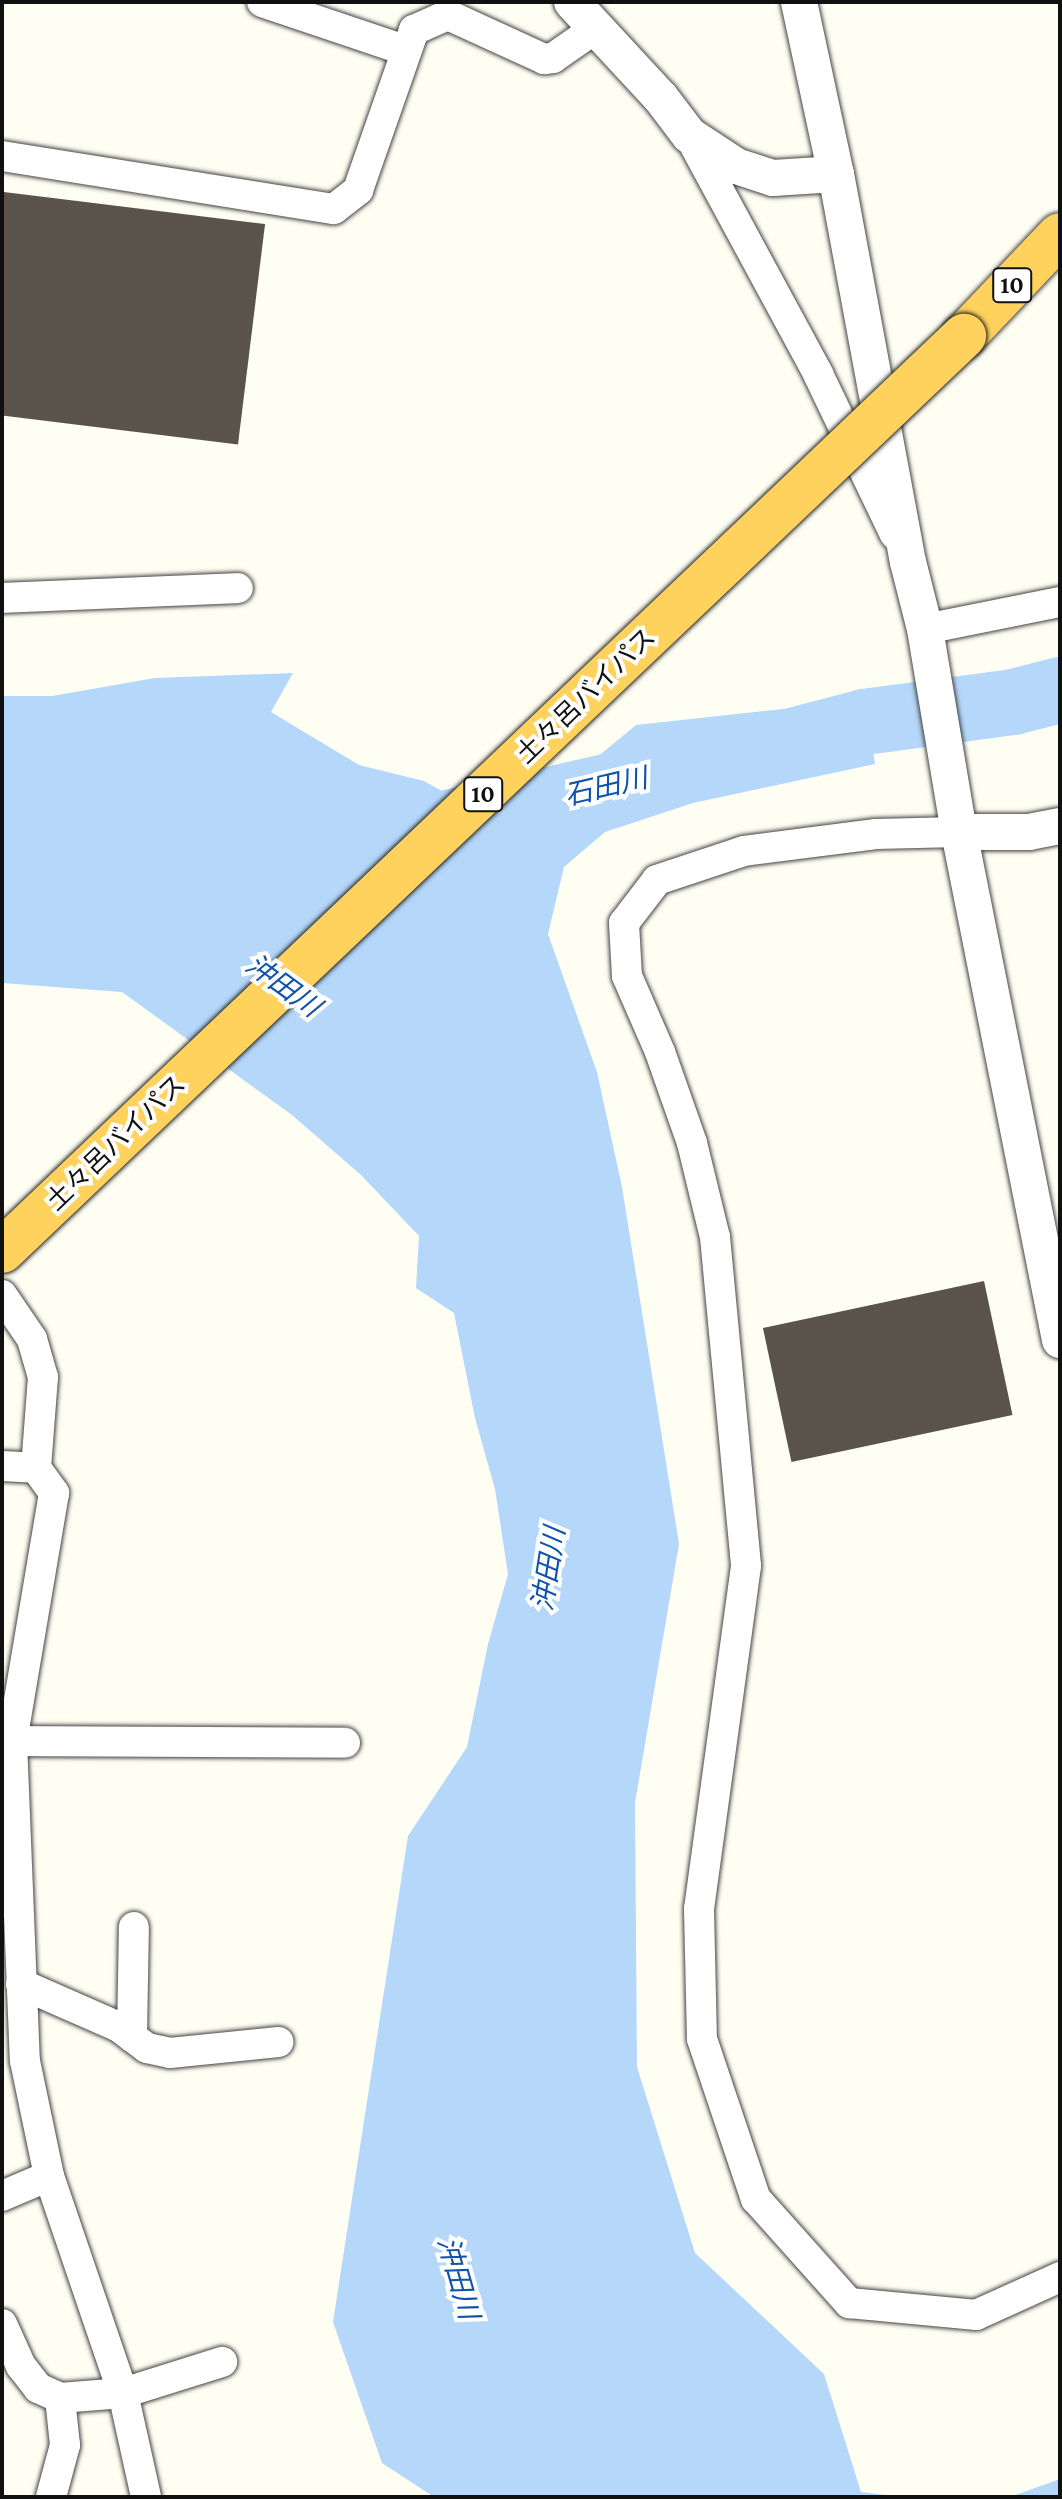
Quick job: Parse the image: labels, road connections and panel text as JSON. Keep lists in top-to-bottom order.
{
  "streets": {
    "highway": ["10", "土々呂バイパス"]
  },
  "water": ["石田川", "沖田川"]
}
